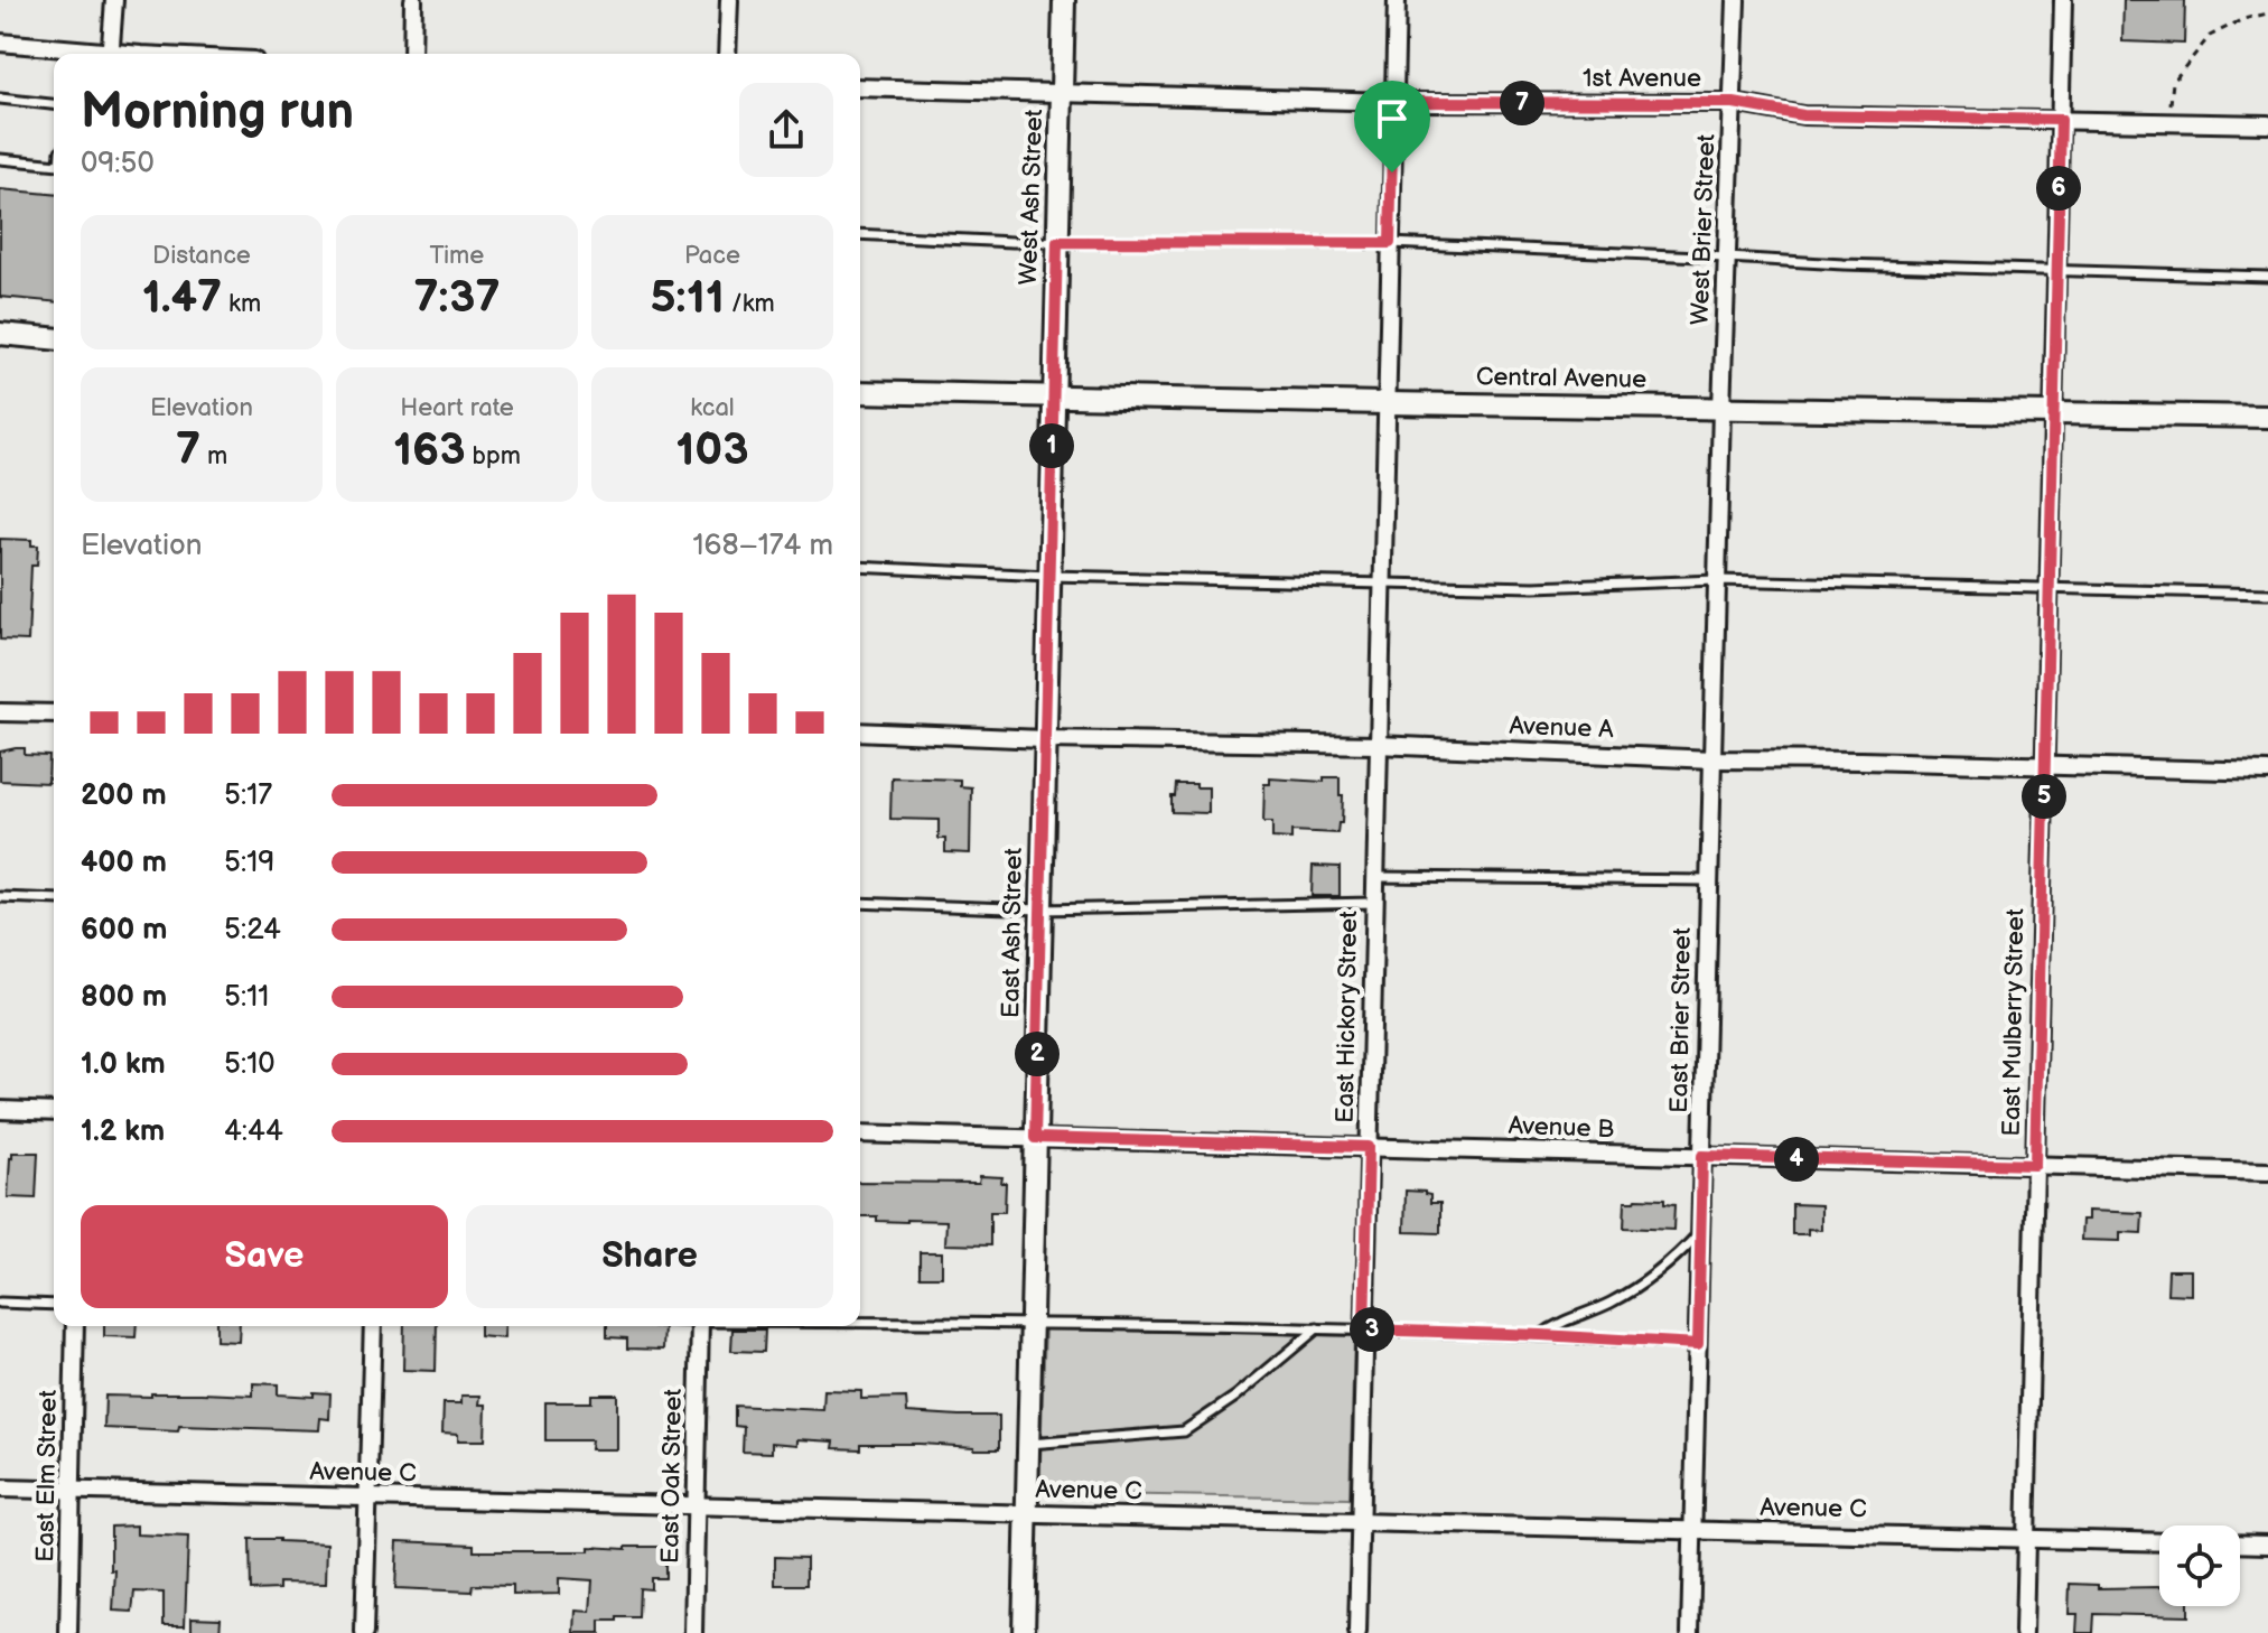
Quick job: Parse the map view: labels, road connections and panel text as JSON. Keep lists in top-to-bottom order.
{
  "streets": {
    "street": [
      "1st Avenue",
      "West Ash Street",
      "West Brier Street",
      "Central Avenue",
      "Avenue A",
      "East Ash Street",
      "East Hickory Street",
      "East Brier Street",
      "East Mulberry Street",
      "Avenue B",
      "Avenue C",
      "East Elm Street",
      "East Oak Street"
    ]
  },
  "crossings": [
    ["1st Avenue", "West Ash Street"],
    ["1st Avenue", "West Brier Street"],
    ["1st Avenue", "East Hickory Street"],
    ["1st Avenue", "East Mulberry Street"],
    ["West Ash Street", "Central Avenue"],
    ["West Ash Street", "East Ash Street"],
    ["West Brier Street", "Central Avenue"],
    ["West Brier Street", "East Brier Street"],
    ["Central Avenue", "East Ash Street"],
    ["Central Avenue", "East Hickory Street"],
    ["Central Avenue", "East Brier Street"],
    ["Central Avenue", "East Mulberry Street"],
    ["Avenue A", "East Ash Street"],
    ["Avenue A", "East Hickory Street"],
    ["Avenue A", "East Brier Street"],
    ["Avenue A", "East Mulberry Street"],
    ["East Ash Street", "Avenue B"],
    ["East Ash Street", "Avenue C"],
    ["East Hickory Street", "Avenue B"],
    ["East Hickory Street", "Avenue C"],
    ["East Brier Street", "Avenue B"],
    ["East Brier Street", "Avenue C"],
    ["East Mulberry Street", "Avenue B"],
    ["East Mulberry Street", "Avenue C"],
    ["Avenue C", "East Elm Street"],
    ["Avenue C", "East Oak Street"]
  ],
  "page": {
    "heading": ["Morning run", "09:50"],
    "pins": [
      "7",
      "6",
      "1",
      "5",
      "2",
      "4",
      "3"
    ],
    "stats": [
      ["Distance", "1.47 km"],
      ["Time", "7:37"],
      ["Pace", "5:11 /km"],
      ["Elevation", "7 m"],
      ["Heart rate", "163 bpm"],
      ["kcal", "103"]
    ],
    "chart": ["Elevation", "168–174 m"],
    "list": [
      {
        "name": "200 m",
        "note": "5:17"
      },
      {
        "name": "400 m",
        "note": "5:19"
      },
      {
        "name": "600 m",
        "note": "5:24"
      },
      {
        "name": "800 m",
        "note": "5:11"
      },
      {
        "name": "1.0 km",
        "note": "5:10"
      },
      {
        "name": "1.2 km",
        "note": "4:44"
      }
    ],
    "buttons": ["Save", "Share"]
  }
}
